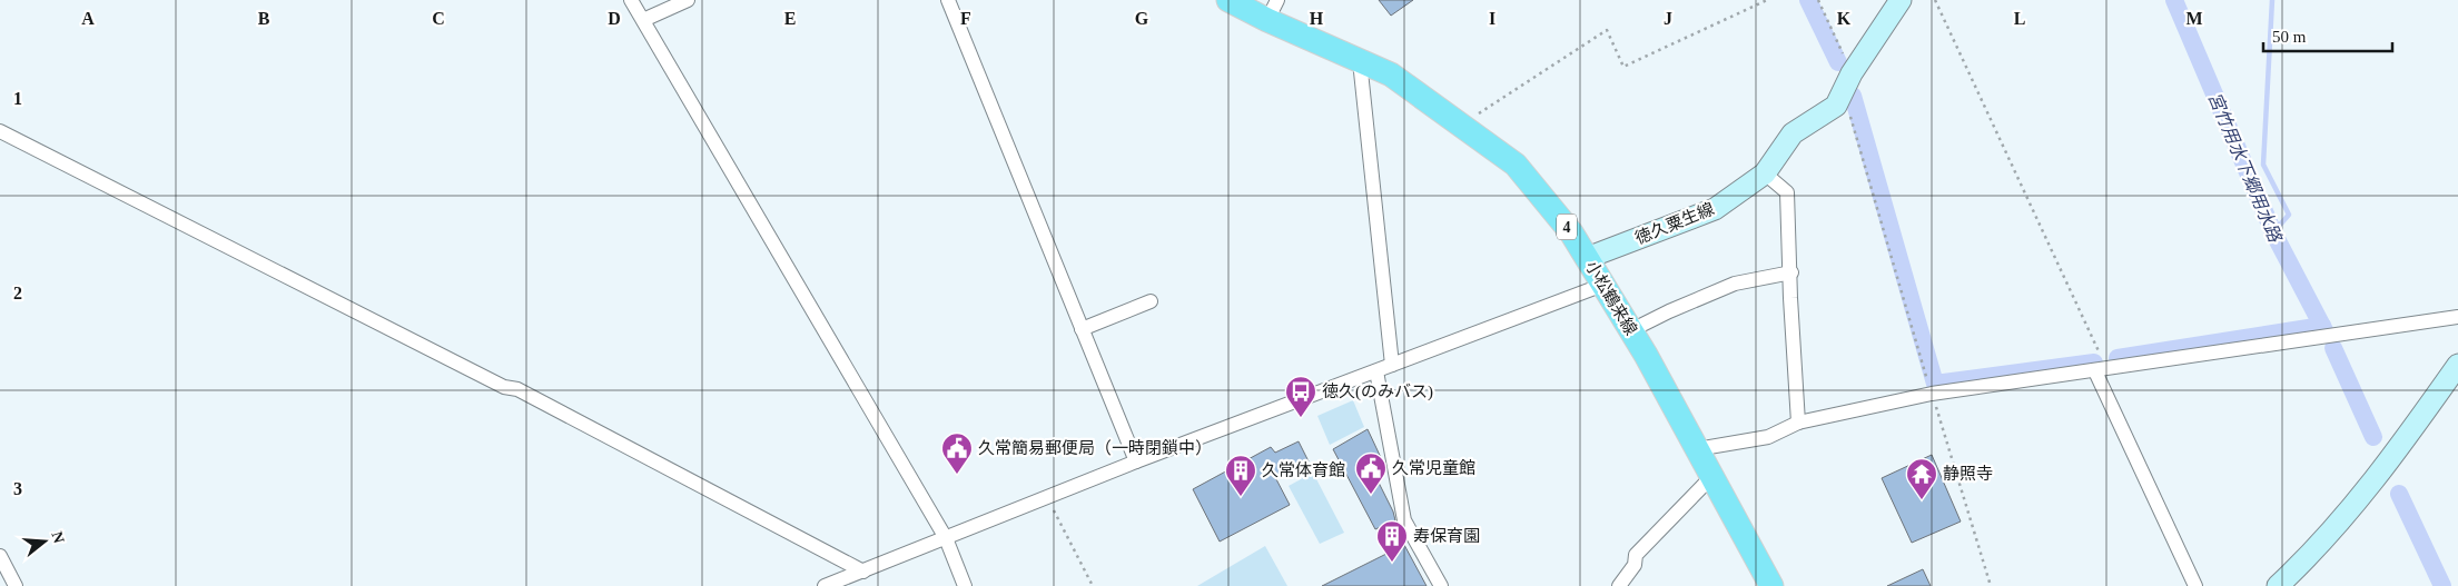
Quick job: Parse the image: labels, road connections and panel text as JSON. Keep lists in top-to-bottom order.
{
  "streets": {
    "main road": ["徳久粟生線", "4", "小松鶴来線"]
  },
  "crossings": [
    ["徳久粟生線", "小松鶴来線"]
  ],
  "water": ["宮竹用水下郷用水路"],
  "places": {
    "bus stop": ["徳久(のみバス)"],
    "public building": ["久常簡易郵便局（一時閉鎖中）", "久常児童館"],
    "building": ["久常体育館", "寿保育園"],
    "temple": ["静照寺"]
  },
  "scale_bar": "50 m",
  "north": "right",
  "grid": {
    "columns": [
      "A",
      "B",
      "C",
      "D",
      "E",
      "F",
      "G",
      "H",
      "I",
      "J",
      "K",
      "L",
      "M"
    ],
    "rows": ["1", "2", "3"]
  }
}
